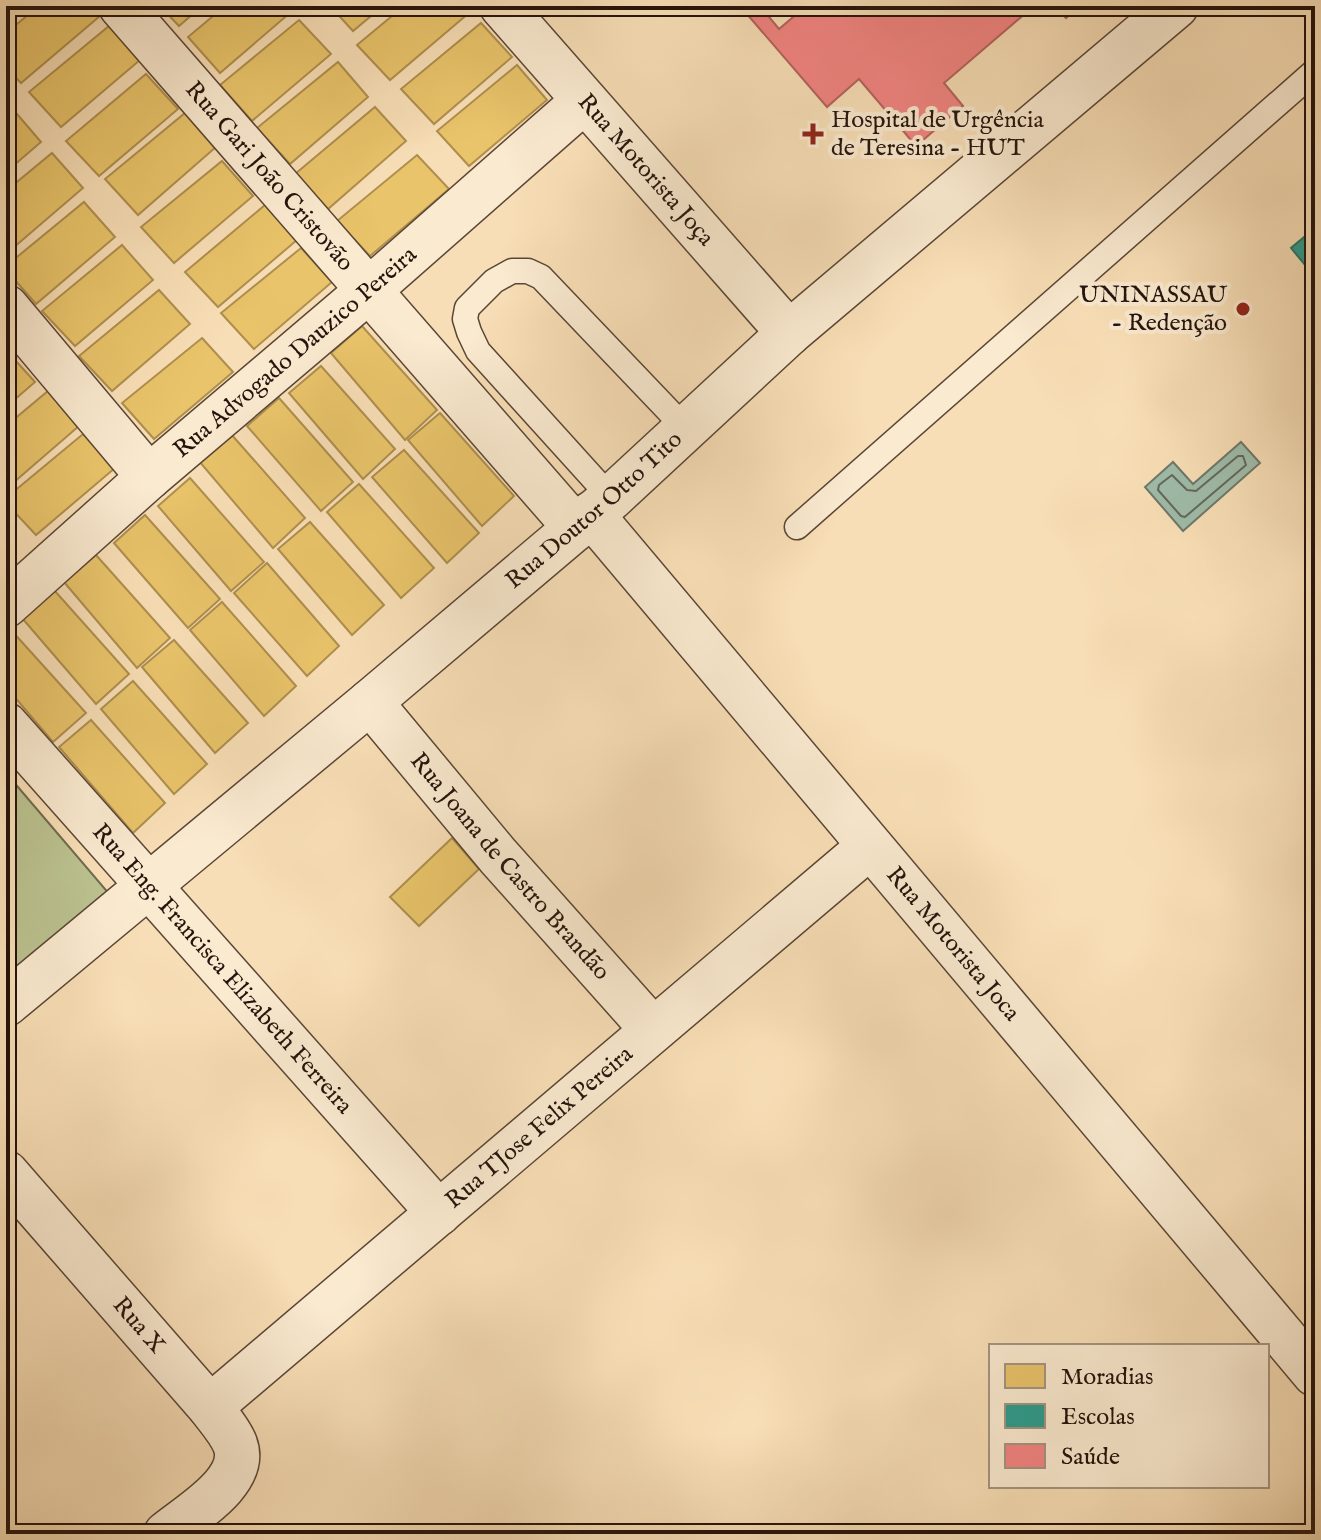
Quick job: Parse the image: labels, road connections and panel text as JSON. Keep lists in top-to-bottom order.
{
  "streets": {
    "street": [
      "Rua Motorista Joça",
      "Rua Gari João Cristovão",
      "Rua Advogado Dauzico Pereira",
      "Rua Doutor Otto Tito",
      "Rua Joana de Castro Brandão",
      "Rua Motorista Joca",
      "Rua Eng. Francisca Elizabeth Ferreira",
      "Rua TJose Felix Pereira",
      "Rua X"
    ]
  },
  "crossings": [
    ["Rua Motorista Joça", "Rua Advogado Dauzico Pereira"],
    ["Rua Motorista Joça", "Rua Doutor Otto Tito"],
    ["Rua Gari João Cristovão", "Rua Advogado Dauzico Pereira"],
    ["Rua Gari João Cristovão", "Rua Doutor Otto Tito"],
    ["Rua Gari João Cristovão", "Rua Motorista Joca"],
    ["Rua Doutor Otto Tito", "Rua Joana de Castro Brandão"],
    ["Rua Doutor Otto Tito", "Rua Motorista Joca"],
    ["Rua Doutor Otto Tito", "Rua Eng. Francisca Elizabeth Ferreira"],
    ["Rua Joana de Castro Brandão", "Rua TJose Felix Pereira"],
    ["Rua Motorista Joca", "Rua TJose Felix Pereira"],
    ["Rua Eng. Francisca Elizabeth Ferreira", "Rua TJose Felix Pereira"],
    ["Rua TJose Felix Pereira", "Rua X"]
  ],
  "places": {
    "health": ["Hospital de Urgência de Teresina - HUT"],
    "other": ["UNINASSAU - Redenção"]
  },
  "legend": ["Moradias", "Escolas", "Saúde"]
}
